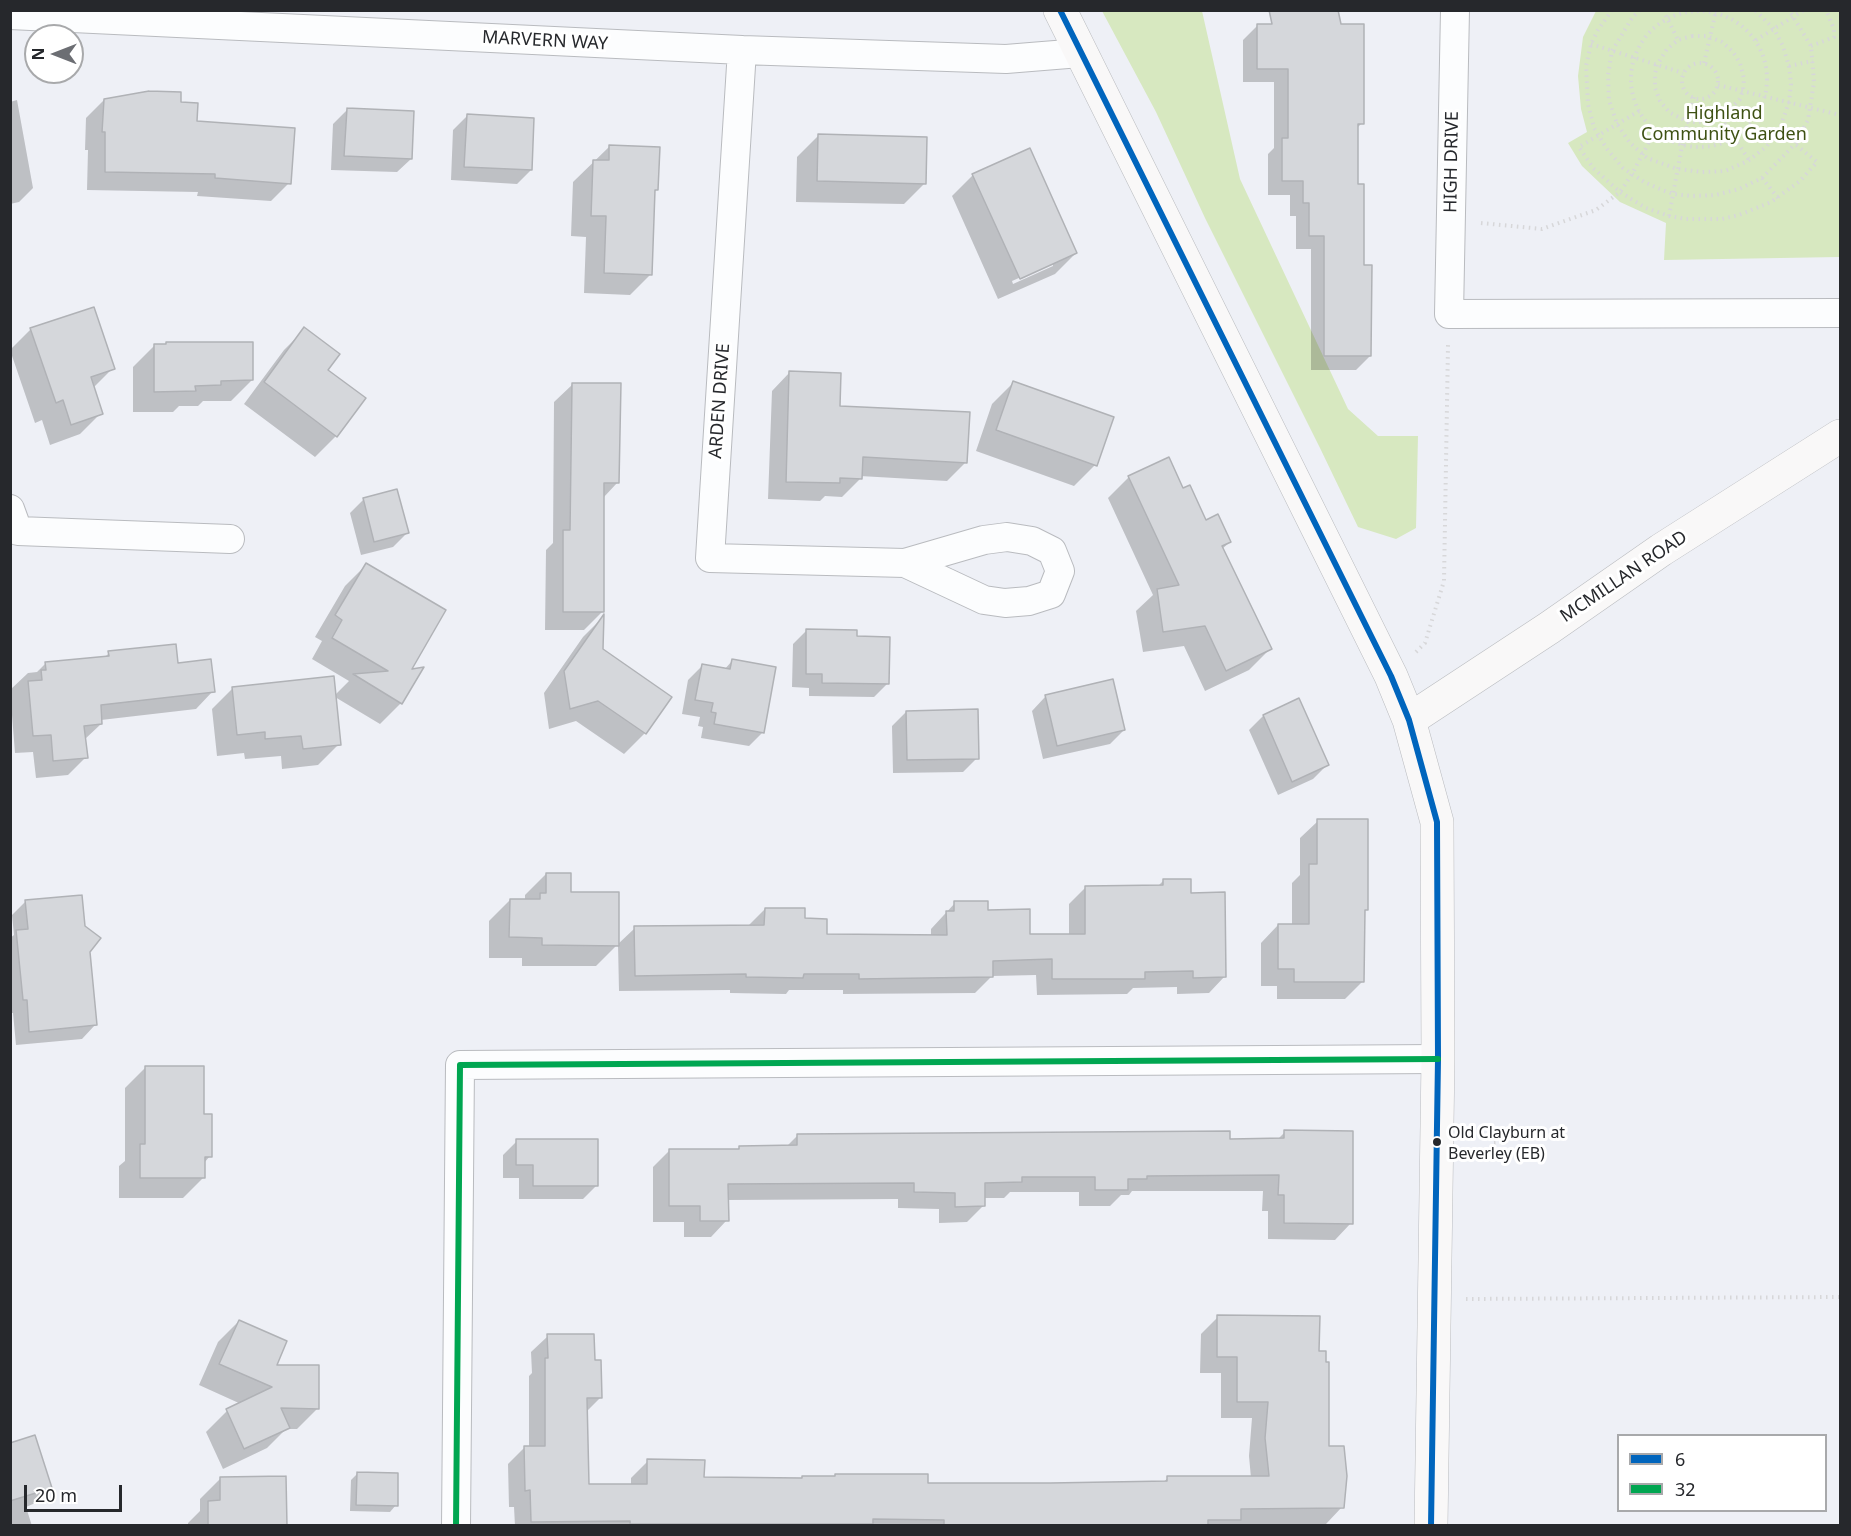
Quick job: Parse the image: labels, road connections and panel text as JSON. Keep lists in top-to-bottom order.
{
  "streets": {
    "main road": ["MCMILLAN ROAD"],
    "street": ["MARVERN WAY", "HIGH DRIVE", "ARDEN DRIVE"]
  },
  "crossings": [
    ["MARVERN WAY", "ARDEN DRIVE"]
  ],
  "parks": ["Highland Community Garden"],
  "places": ["Old Clayburn at Beverley (EB)"],
  "lines": ["transit line 6", "transit line 32"],
  "legend": ["6", "32"],
  "scale_bar": "20 m",
  "north": "left"
}
